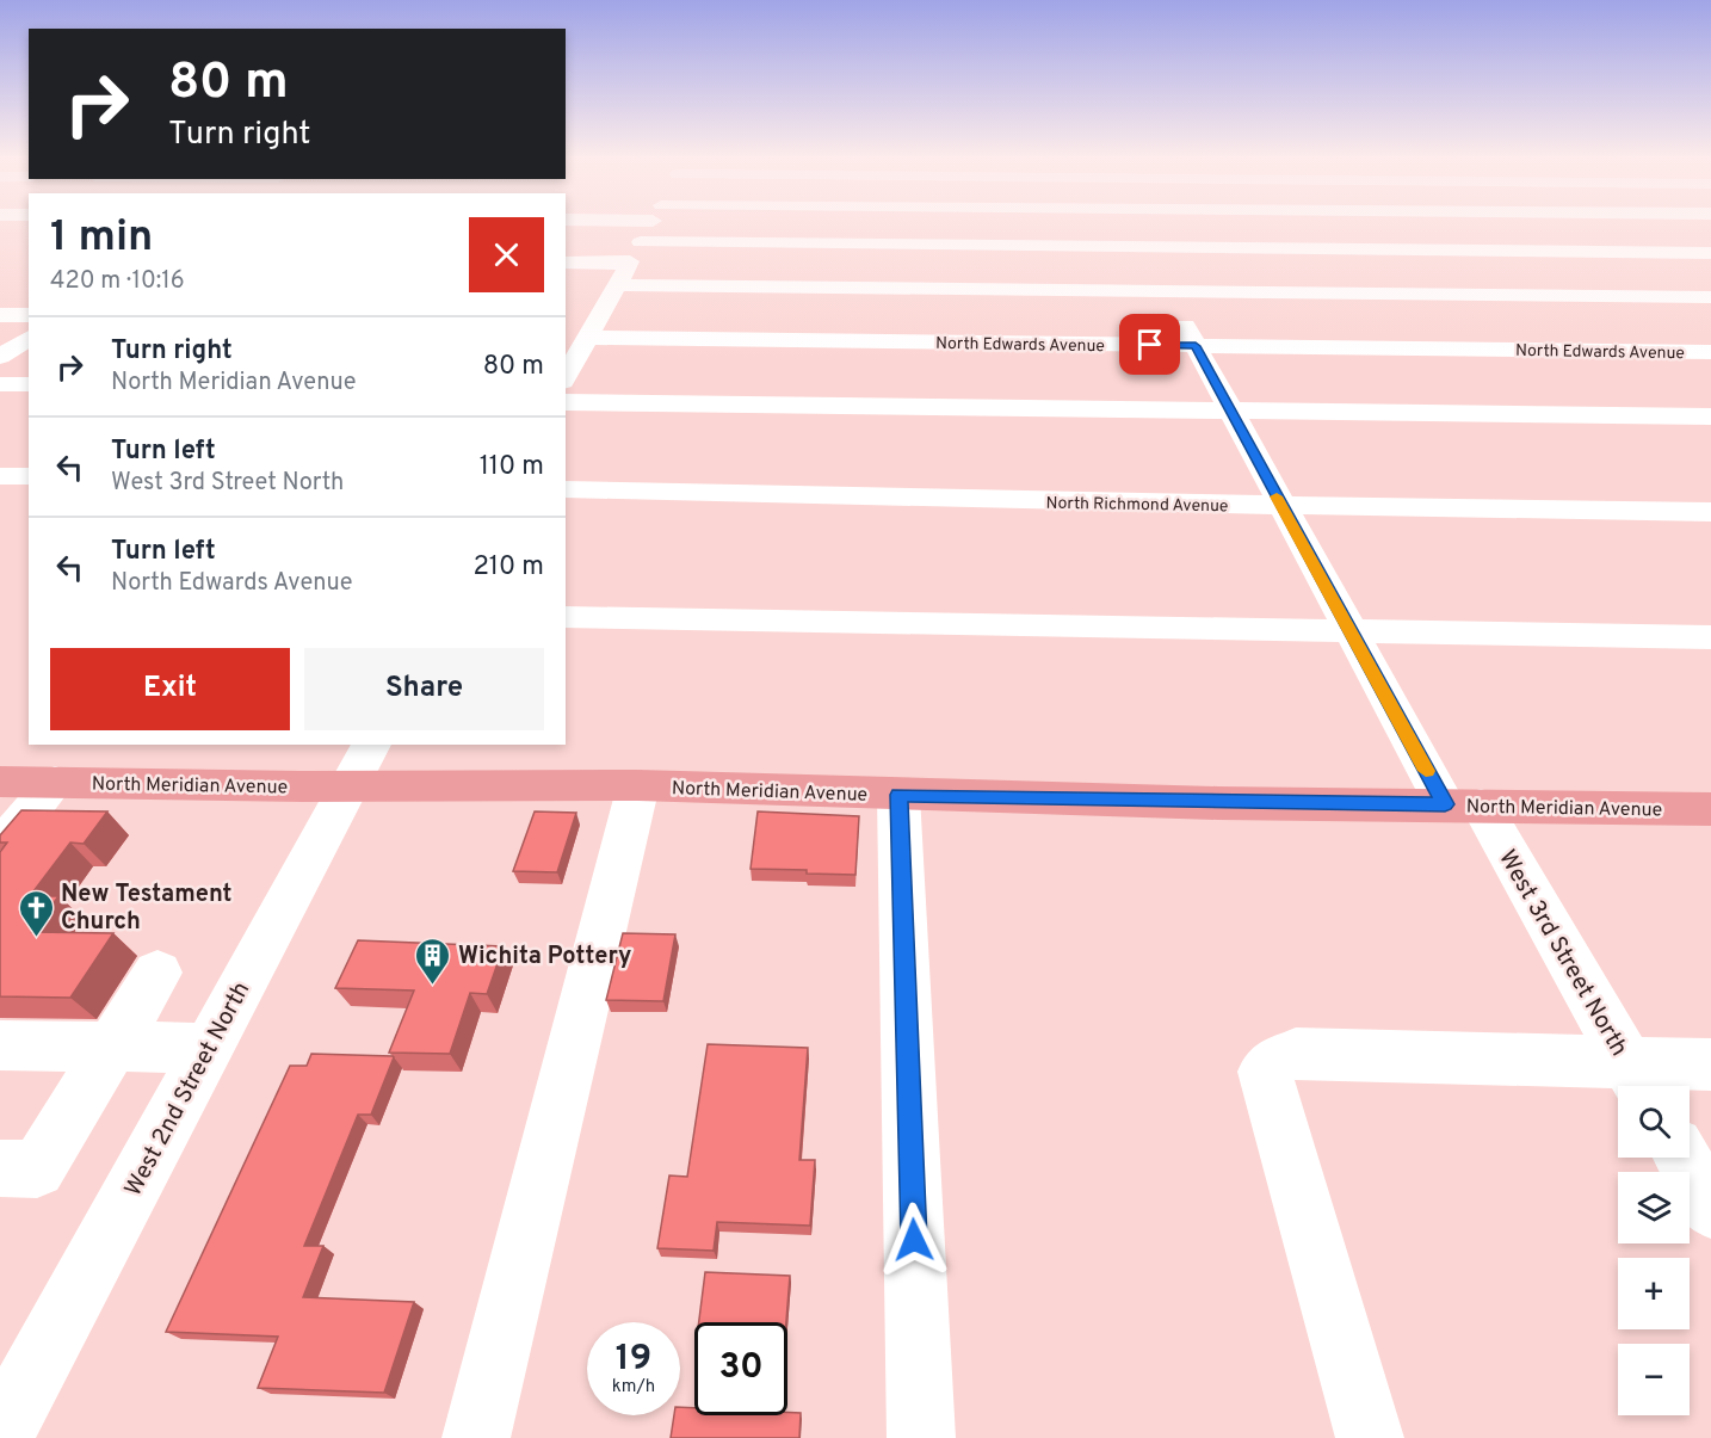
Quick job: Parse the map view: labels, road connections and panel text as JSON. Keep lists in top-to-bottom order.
{
  "streets": {
    "main road": ["North Meridian Avenue"],
    "street": [
      "North Edwards Avenue",
      "North Richmond Avenue",
      "West 3rd Street North",
      "West 2nd Street North"
    ]
  },
  "crossings": [
    ["North Edwards Avenue", "West 3rd Street North"],
    ["North Richmond Avenue", "West 3rd Street North"],
    ["North Meridian Avenue", "West 3rd Street North"],
    ["North Meridian Avenue", "West 2nd Street North"]
  ],
  "places": {
    "church": ["New Testament Church"],
    "building": ["Wichita Pottery"]
  },
  "page": {
    "turn": ["80 m", "Turn right"],
    "heading": ["1 min", "420 m · 10:16"],
    "list": [
      {
        "name": "Turn right",
        "note": "North Meridian Avenue",
        "value": "80 m"
      },
      {
        "name": "Turn left",
        "note": "West 3rd Street North",
        "value": "110 m"
      },
      {
        "name": "Turn left",
        "note": "North Edwards Avenue",
        "value": "210 m"
      }
    ],
    "buttons": ["Exit", "Share"],
    "map_buttons": ["+", "−"],
    "speed": "19 km/h",
    "limit": "30"
  }
}
